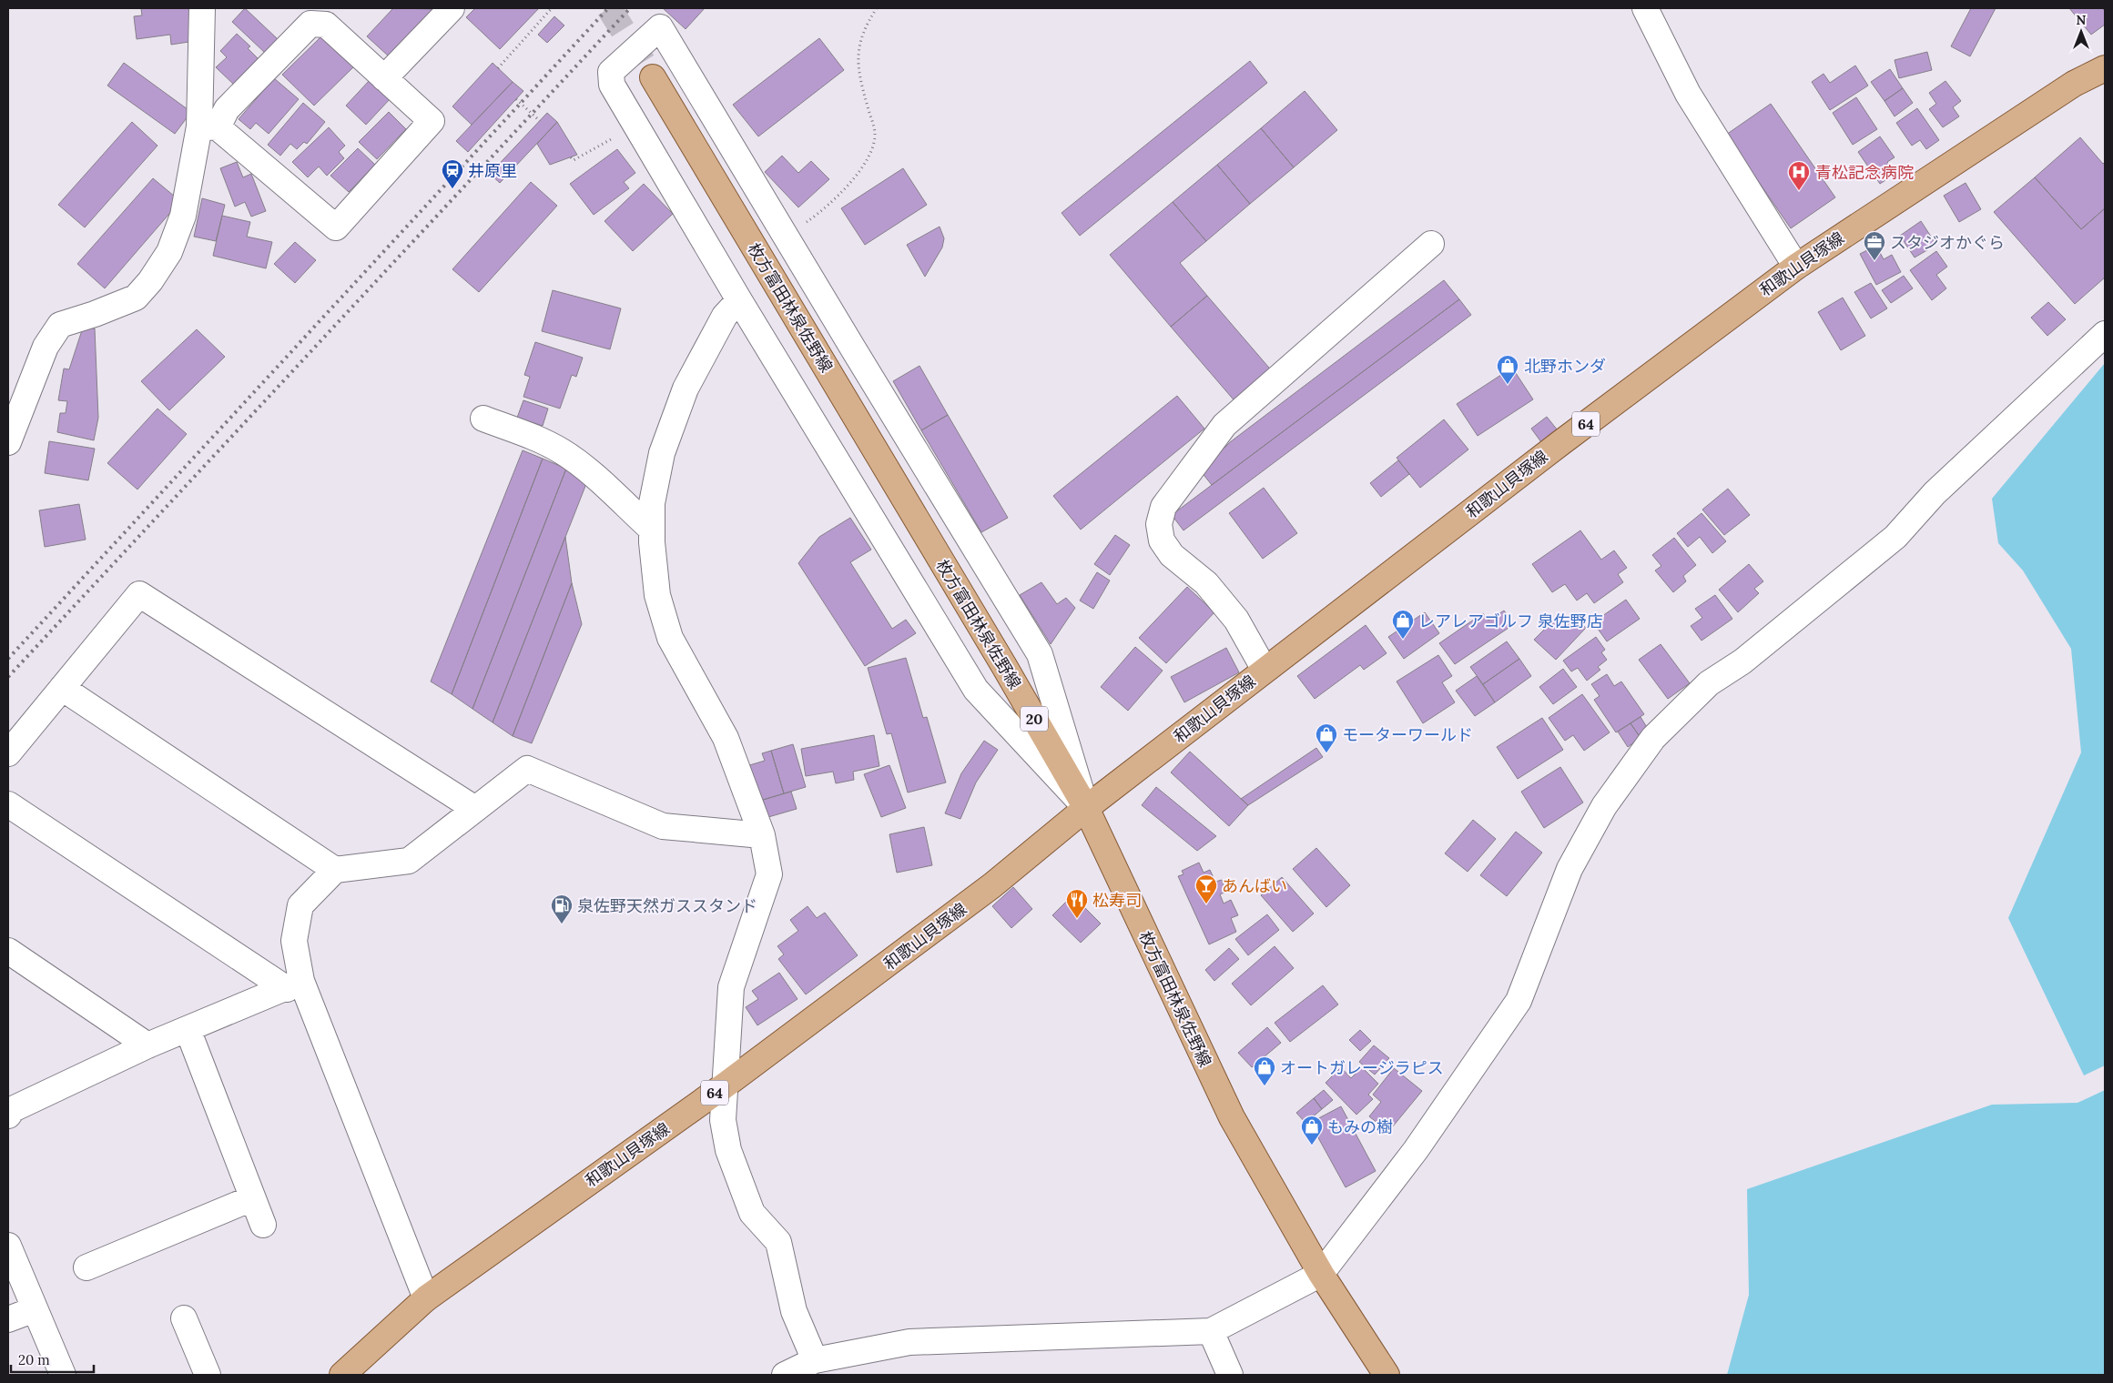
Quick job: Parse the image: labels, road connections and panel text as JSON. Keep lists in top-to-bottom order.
{
  "streets": {
    "main road": [
      "和歌山貝塚線",
      "枚方富田林泉佐野線",
      "64",
      "20"
    ]
  },
  "crossings": [
    ["和歌山貝塚線", "枚方富田林泉佐野線"]
  ],
  "places": {
    "station": ["井原里"],
    "hospital": ["青松記念病院"],
    "office": ["スタジオかぐら"],
    "shop": [
      "北野ホンダ",
      "レアレアゴルフ 泉佐野店",
      "モーターワールド",
      "オートガレージラピス",
      "もみの樹"
    ],
    "bar": ["あんばい"],
    "restaurant": ["松寿司"],
    "fuel station": ["泉佐野天然ガススタンド"]
  },
  "scale_bar": "20 m",
  "north": "top"
}
